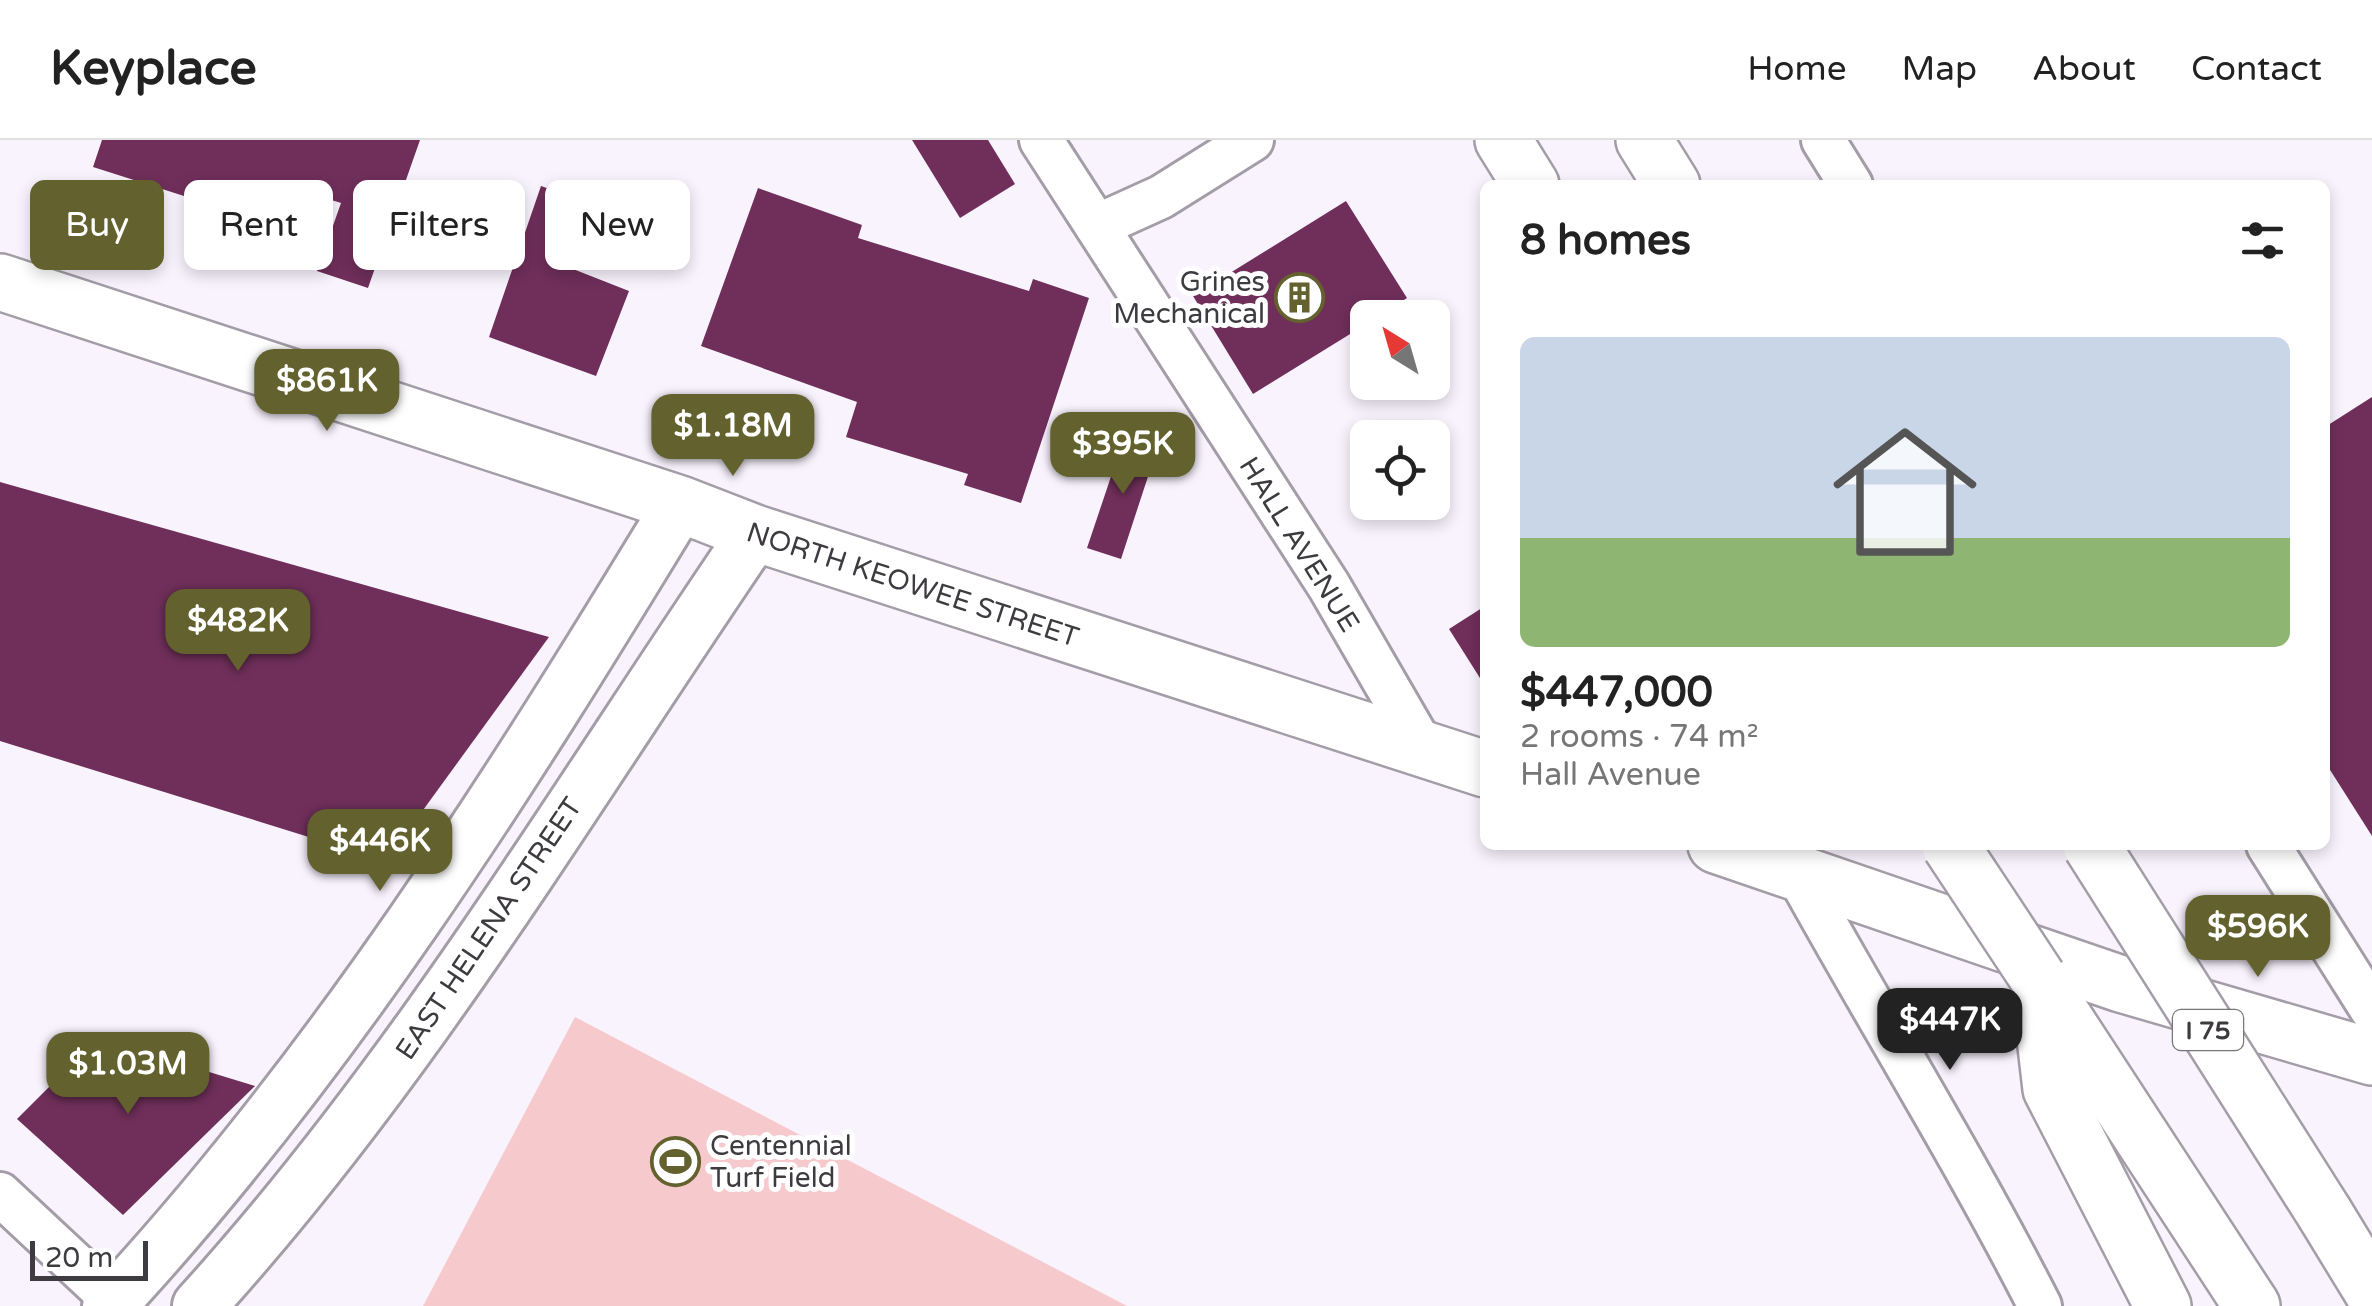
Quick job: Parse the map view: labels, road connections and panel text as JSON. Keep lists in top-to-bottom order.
{
  "streets": {
    "main road": ["NORTH KEOWEE STREET", "I 75"],
    "street": ["HALL AVENUE", "EAST HELENA STREET"]
  },
  "crossings": [
    ["HALL AVENUE", "NORTH KEOWEE STREET"],
    ["NORTH KEOWEE STREET", "EAST HELENA STREET"]
  ],
  "places": {
    "building": ["Grines Mechanical"],
    "sports": ["Centennial Turf Field"]
  },
  "scale_bar": "20 m",
  "north": "top left",
  "page": {
    "header": "Keyplace",
    "nav": [
      "Home",
      "Map",
      "About",
      "Contact"
    ],
    "chip": [
      "Buy",
      "Rent",
      "Filters",
      "New"
    ],
    "heading": "8 homes",
    "list": [
      {
        "name": "$447,000",
        "note": "2 rooms · 74 m² · Hall Avenue"
      }
    ],
    "price": [
      "$861K",
      "$1.18M",
      "$395K",
      "$482K",
      "$446K",
      "$596K",
      "$447K",
      "$1.03M"
    ],
    "scale": "20 m"
  }
}
